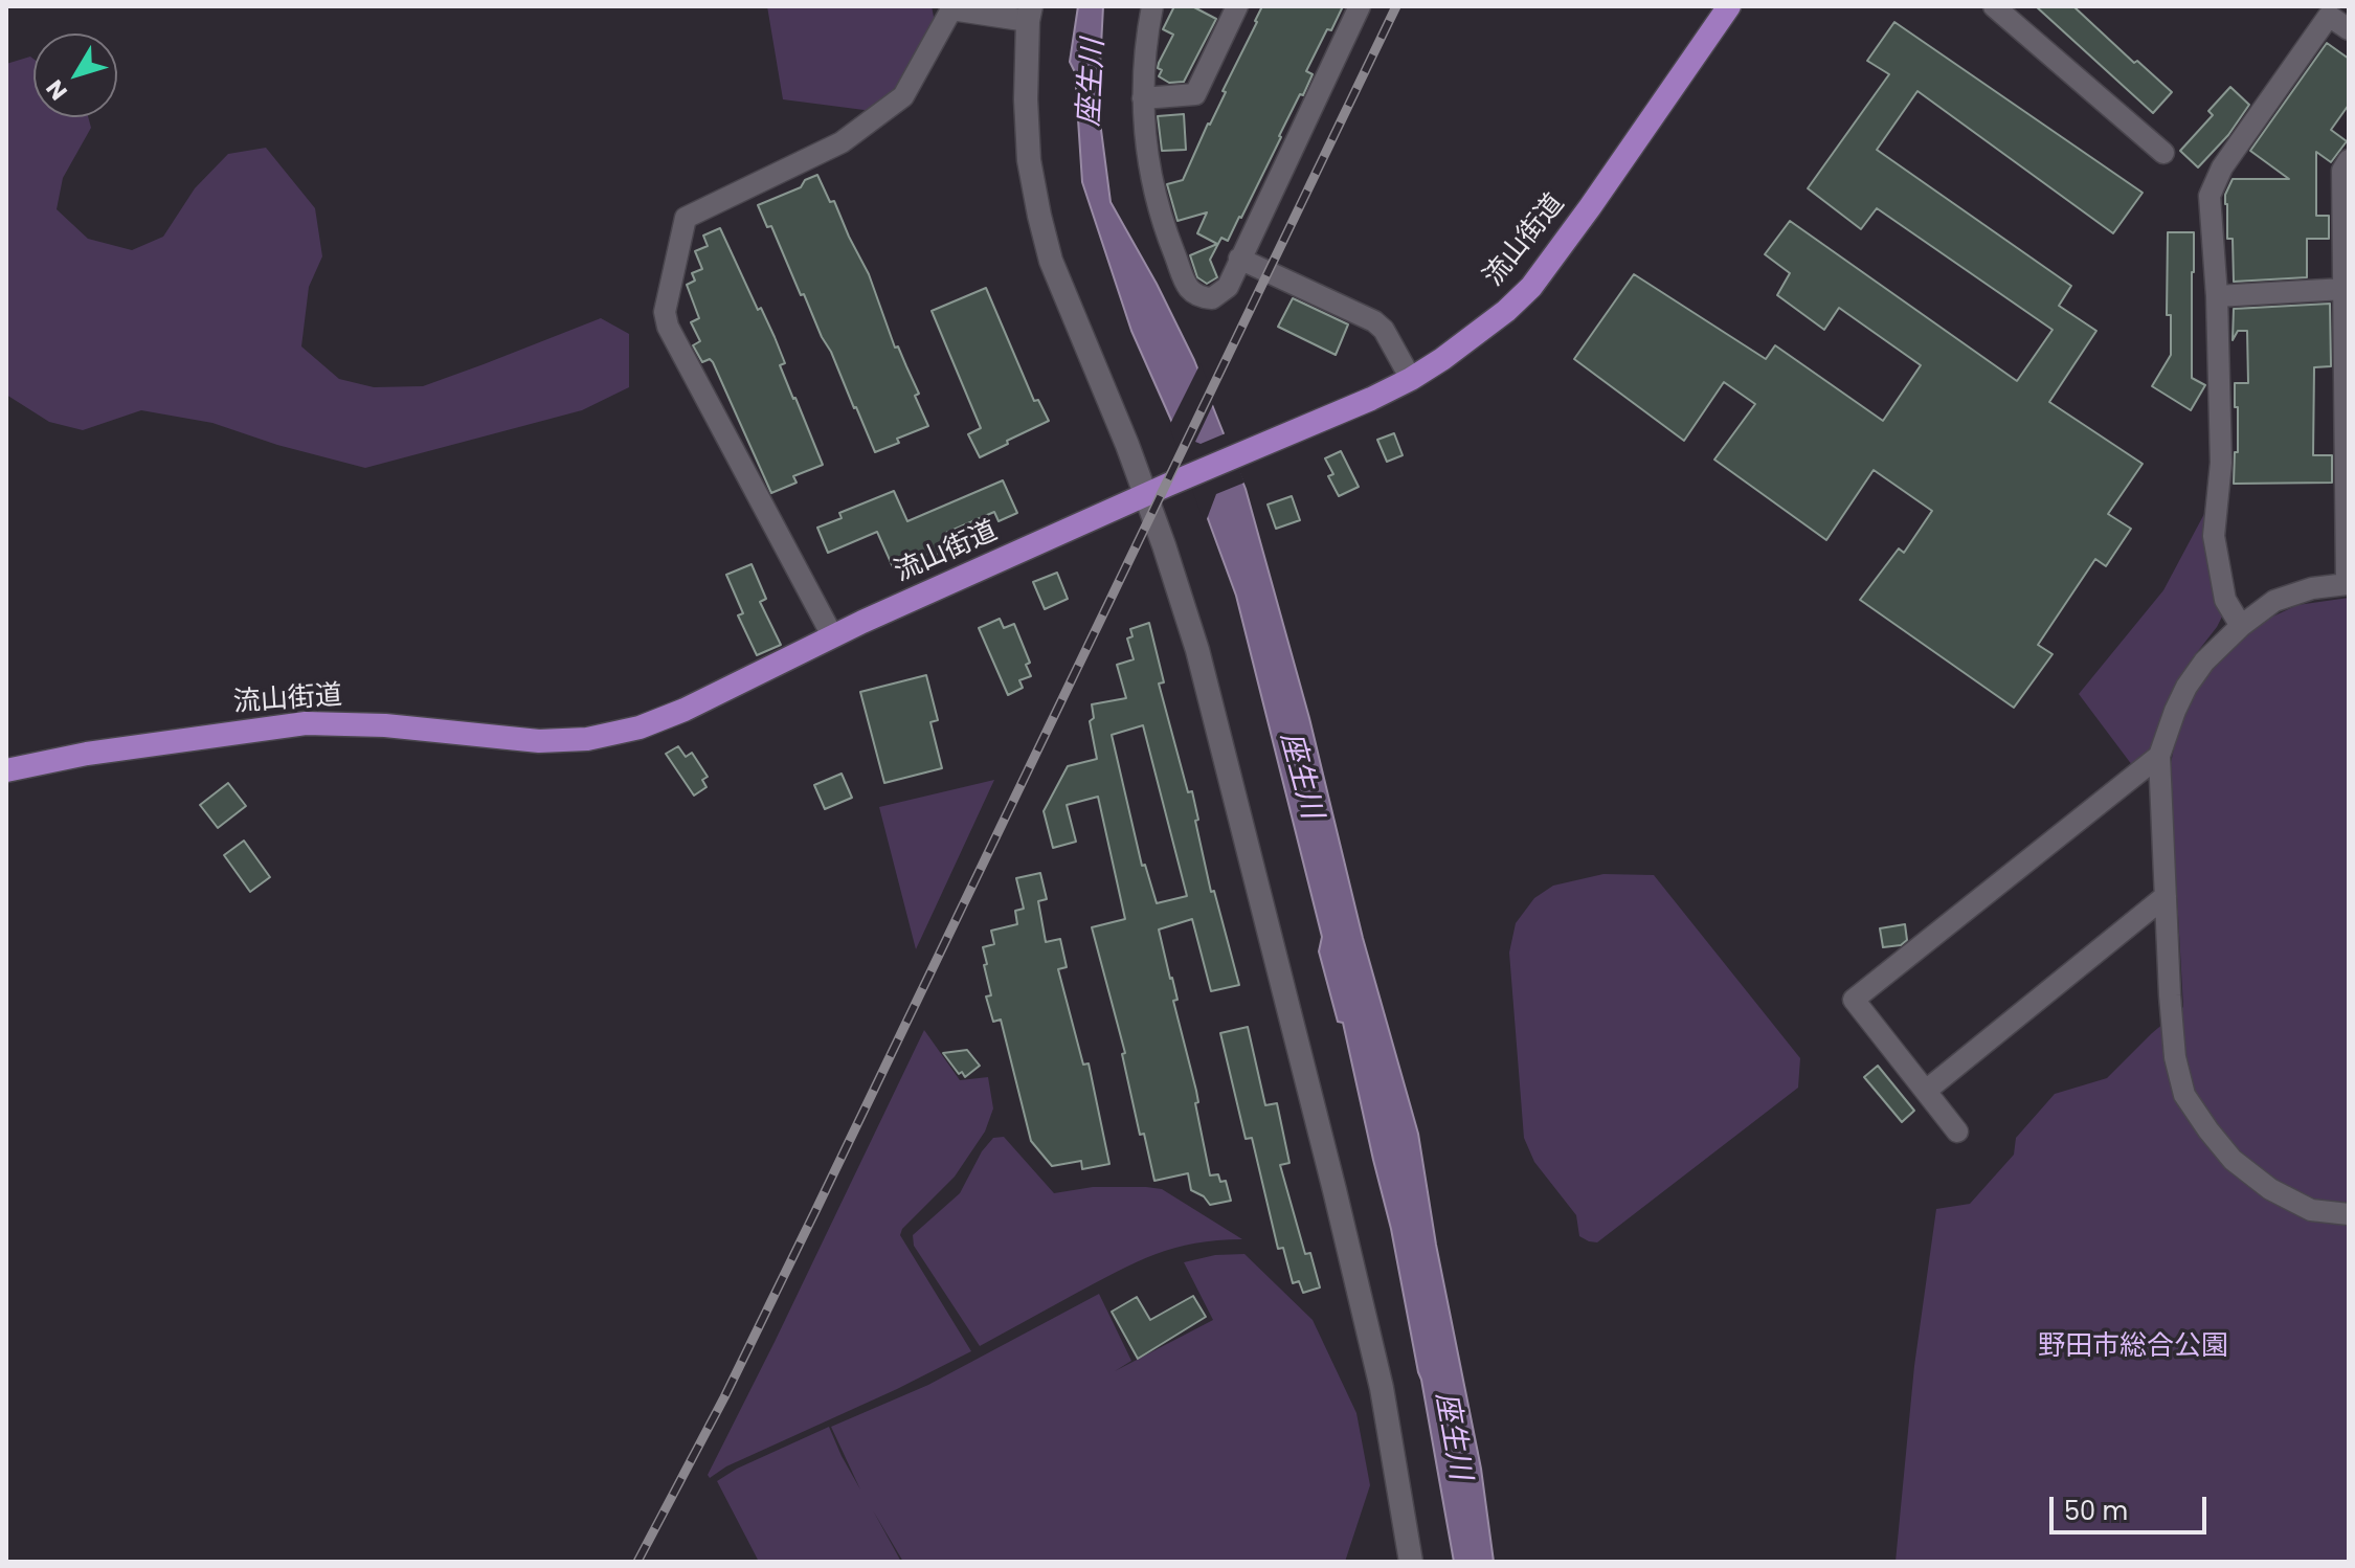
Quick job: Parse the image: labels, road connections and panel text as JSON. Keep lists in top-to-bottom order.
{
  "streets": {
    "main road": ["流山街道"]
  },
  "water": ["座生川"],
  "parks": ["野田市総合公園"],
  "scale_bar": "50 m",
  "north": "bottom left"
}
